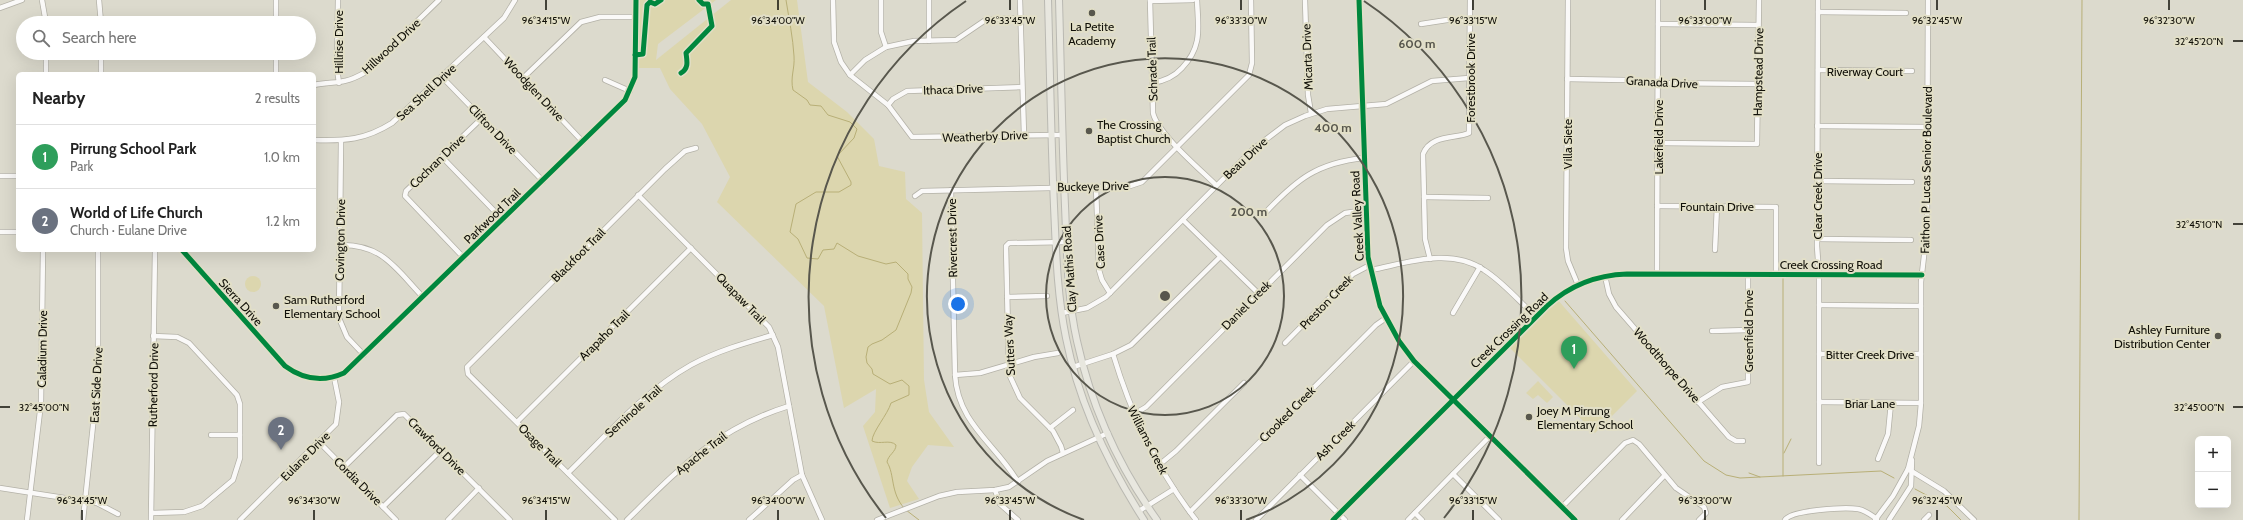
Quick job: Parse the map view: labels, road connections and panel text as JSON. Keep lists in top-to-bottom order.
{
  "streets": {
    "main road": ["Clay Mathis Road"],
    "street": [
      "Hillrise Drive",
      "Hillwood Drive",
      "Micarta Drive",
      "Schrade Trail",
      "Riverway Court",
      "Hampstead Drive",
      "Forestbrook Drive",
      "Granada Drive",
      "Woodglen Drive",
      "Ithaca Drive",
      "Sea Shell Drive",
      "Clifton Drive",
      "Weatherby Drive",
      "Lakefield Drive",
      "Villa Siete",
      "Beau Drive",
      "Cochran Drive",
      "Faithon P Lucas Senior Boulevard",
      "Buckeye Drive",
      "Clear Creek Drive",
      "Fountain Drive",
      "Parkwood Trail",
      "Creek Valley Road",
      "Rivercrest Drive",
      "Covington Drive",
      "Case Drive",
      "Blackfoot Trail",
      "Creek Crossing Road",
      "Quapaw Trail",
      "Sierra Drive",
      "Preston Creek",
      "Daniel Creek",
      "Greenfield Drive",
      "Arapaho Trail",
      "Sutters Way",
      "Caladium Drive",
      "Bitter Creek Drive",
      "Woodthorpe Drive",
      "East Side Drive",
      "Rutherford Drive",
      "Briar Lane",
      "Seminole Trail",
      "Crooked Creek",
      "Williams Creek",
      "Ash Creek",
      "Osage Trail",
      "Crawford Drive",
      "Apache Trail",
      "Eulane Drive",
      "Cordia Drive"
    ]
  },
  "crossings": [
    ["Hillrise Drive", "Hillwood Drive"],
    ["Micarta Drive", "Beau Drive"],
    ["Schrade Trail", "Beau Drive"],
    ["Schrade Trail", "Buckeye Drive"],
    ["Riverway Court", "Clear Creek Drive"],
    ["Hampstead Drive", "Granada Drive"],
    ["Hampstead Drive", "Lakefield Drive"],
    ["Forestbrook Drive", "Beau Drive"],
    ["Granada Drive", "Lakefield Drive"],
    ["Granada Drive", "Villa Siete"],
    ["Woodglen Drive", "Sea Shell Drive"],
    ["Woodglen Drive", "Parkwood Trail"],
    ["Ithaca Drive", "Weatherby Drive"],
    ["Sea Shell Drive", "Clifton Drive"],
    ["Sea Shell Drive", "Covington Drive"],
    ["Clifton Drive", "Cochran Drive"],
    ["Clifton Drive", "Parkwood Trail"],
    ["Weatherby Drive", "Clay Mathis Road"],
    ["Lakefield Drive", "Fountain Drive"],
    ["Lakefield Drive", "Creek Crossing Road"],
    ["Villa Siete", "Creek Crossing Road"],
    ["Beau Drive", "Creek Valley Road"],
    ["Beau Drive", "Case Drive"],
    ["Beau Drive", "Clay Mathis Road"],
    ["Cochran Drive", "Parkwood Trail"],
    ["Faithon P Lucas Senior Boulevard", "Creek Crossing Road"],
    ["Faithon P Lucas Senior Boulevard", "Bitter Creek Drive"],
    ["Faithon P Lucas Senior Boulevard", "Briar Lane"],
    ["Buckeye Drive", "Rivercrest Drive"],
    ["Buckeye Drive", "Case Drive"],
    ["Buckeye Drive", "Clay Mathis Road"],
    ["Clear Creek Drive", "Creek Crossing Road"],
    ["Clear Creek Drive", "Bitter Creek Drive"],
    ["Clear Creek Drive", "Briar Lane"],
    ["Fountain Drive", "Creek Crossing Road"],
    ["Parkwood Trail", "Covington Drive"],
    ["Parkwood Trail", "Sierra Drive"],
    ["Parkwood Trail", "Eulane Drive"],
    ["Creek Valley Road", "Creek Crossing Road"],
    ["Creek Valley Road", "Preston Creek"],
    ["Creek Valley Road", "Daniel Creek"],
    ["Creek Valley Road", "Crooked Creek"],
    ["Creek Valley Road", "Ash Creek"],
    ["Blackfoot Trail", "Quapaw Trail"],
    ["Blackfoot Trail", "Osage Trail"],
    ["Creek Crossing Road", "Preston Creek"],
    ["Creek Crossing Road", "Greenfield Drive"],
    ["Creek Crossing Road", "Woodthorpe Drive"],
    ["Clay Mathis Road", "Sutters Way"],
    ["Quapaw Trail", "Arapaho Trail"],
    ["Quapaw Trail", "Seminole Trail"],
    ["Quapaw Trail", "Apache Trail"],
    ["Daniel Creek", "Williams Creek"],
    ["Greenfield Drive", "Woodthorpe Drive"],
    ["Arapaho Trail", "Osage Trail"],
    ["Seminole Trail", "Osage Trail"],
    ["Crooked Creek", "Williams Creek"],
    ["Crawford Drive", "Cordia Drive"],
    ["Eulane Drive", "Cordia Drive"]
  ],
  "places": [
    "La Petite Academy",
    "The Crossing Baptist Church",
    "Sam Rutherford Elementary School",
    "Ashley Furniture Distribution Center",
    "Joey M Pirrung Elementary School"
  ],
  "page": {
    "search": "Search here",
    "heading": ["Nearby", "2 results"],
    "list": [
      {
        "mark": "1",
        "name": "Pirrung School Park",
        "note": "Park",
        "value": "1.0 km"
      },
      {
        "mark": "2",
        "name": "World of Life Church",
        "note": "Church · Eulane Drive",
        "value": "1.2 km"
      }
    ],
    "pins": ["1", "2"],
    "map_buttons": ["+", "−"]
  },
  "coordinates": [
    "96°34'15\"W",
    "96°34'00\"W",
    "96°33'45\"W",
    "96°33'30\"W",
    "96°33'15\"W",
    "96°33'00\"W",
    "96°32'45\"W",
    "96°32'30\"W",
    "32°45'20\"N",
    "32°45'10\"N",
    "32°45'00\"N",
    "96°34'45\"W",
    "96°34'30\"W"
  ],
  "rings": ["600 m", "400 m", "200 m"]
}
